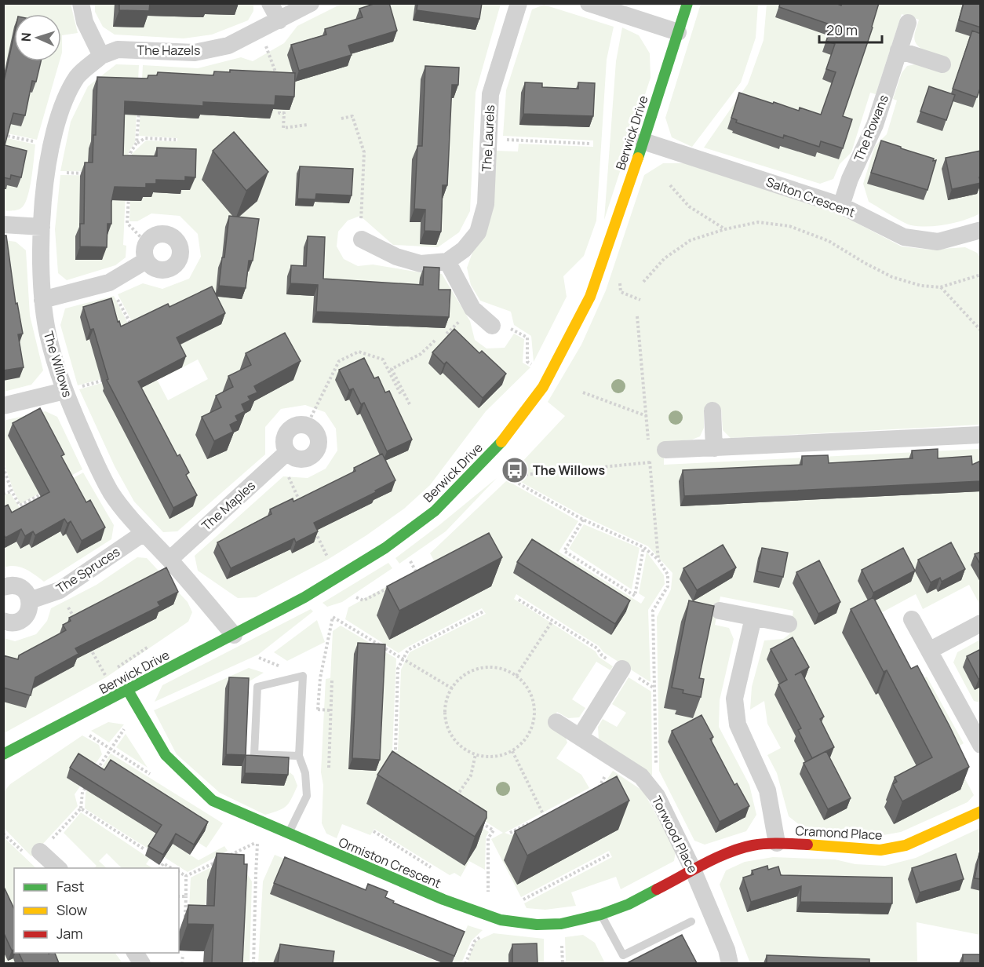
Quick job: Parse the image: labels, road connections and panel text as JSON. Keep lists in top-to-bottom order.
{
  "streets": {
    "street": [
      "The Hazels",
      "The Rowans",
      "Berwick Drive",
      "The Laurels",
      "Salton Crescent",
      "The Willows",
      "The Maples",
      "The Spruces",
      "Cramond Place",
      "Torwood Place",
      "Ormiston Crescent"
    ]
  },
  "crossings": [
    ["The Hazels", "The Willows"],
    ["The Rowans", "Salton Crescent"],
    ["Berwick Drive", "Salton Crescent"],
    ["Berwick Drive", "The Willows"],
    ["Berwick Drive", "Ormiston Crescent"],
    ["The Willows", "The Maples"],
    ["The Willows", "The Spruces"],
    ["Cramond Place", "Torwood Place"],
    ["Cramond Place", "Ormiston Crescent"],
    ["Torwood Place", "Ormiston Crescent"]
  ],
  "places": {
    "bus stop": ["The Willows"]
  },
  "legend": ["Fast", "Slow", "Jam"],
  "scale_bar": "20 m",
  "north": "left"
}
